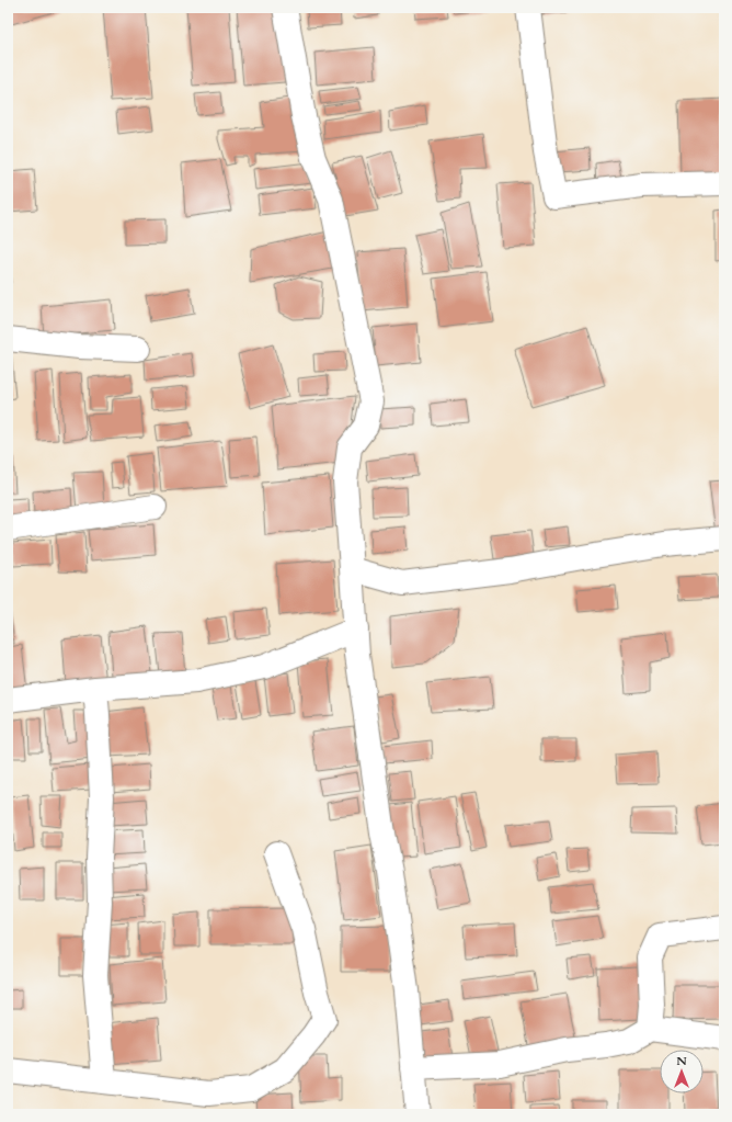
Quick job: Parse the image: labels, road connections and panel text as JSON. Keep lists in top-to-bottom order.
{
  "north": "top"
}
